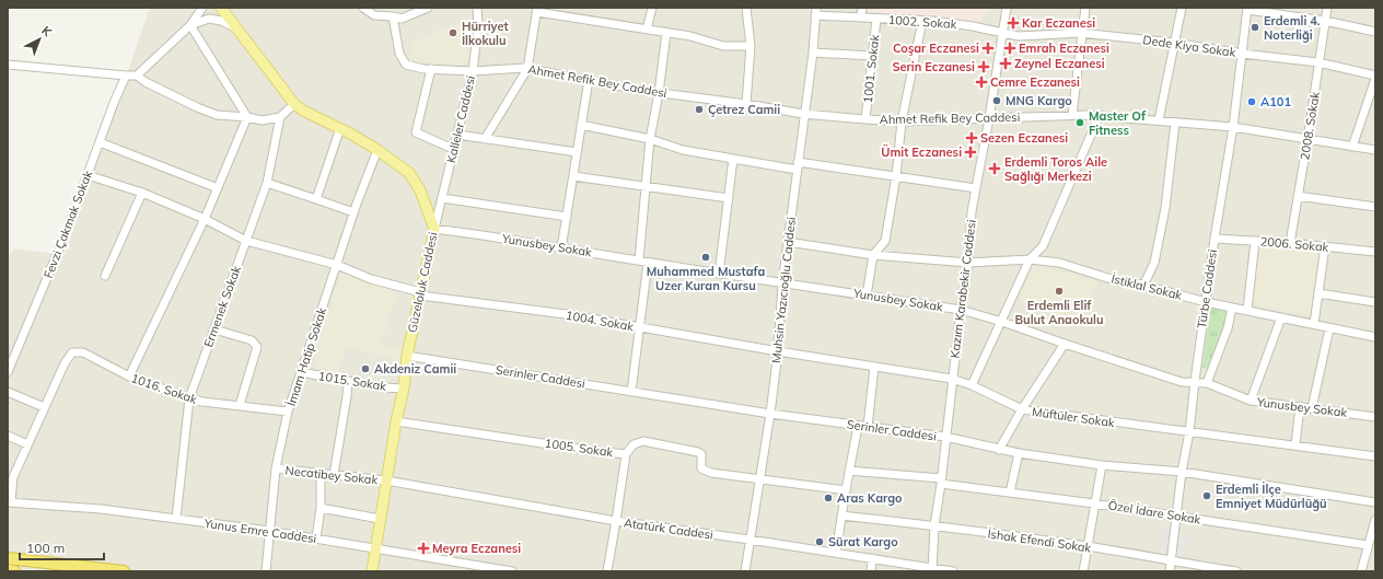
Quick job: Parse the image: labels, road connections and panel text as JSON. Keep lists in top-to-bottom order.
{
  "streets": {
    "main road": ["Güzeloluk Caddesi"],
    "street": [
      "1002. Sokak",
      "Dede Kiya Sokak",
      "1001. Sokak",
      "Ahmet Refik Bey Caddesi",
      "Kalleler Caddesi",
      "2008. Sokak",
      "Fevzi Çakmak Sokak",
      "2006. Sokak",
      "Yunusbey Sokak",
      "İstiklal Sokak",
      "Kazım Karabekir Caddesi",
      "Türbe Caddesi",
      "Muhsin Yazıcıoğlu Caddesi",
      "Ermenek Sokak",
      "1004. Sokak",
      "İmam Hatip Sokak",
      "Serinler Caddesi",
      "1015. Sokak",
      "1016. Sokak",
      "Müftüler Sokak",
      "1005. Sokak",
      "Necatibey Sokak",
      "Özel İdare Sokak",
      "Atatürk Caddesi",
      "Yunus Emre Caddesi",
      "İshak Efendi Sokak"
    ]
  },
  "crossings": [
    ["1002. Sokak", "Dede Kiya Sokak"],
    ["1002. Sokak", "1001. Sokak"],
    ["1002. Sokak", "Kazım Karabekir Caddesi"],
    ["1002. Sokak", "Muhsin Yazıcıoğlu Caddesi"],
    ["Dede Kiya Sokak", "2008. Sokak"],
    ["Dede Kiya Sokak", "Kazım Karabekir Caddesi"],
    ["Dede Kiya Sokak", "Türbe Caddesi"],
    ["1001. Sokak", "Ahmet Refik Bey Caddesi"],
    ["Ahmet Refik Bey Caddesi", "Kalleler Caddesi"],
    ["Ahmet Refik Bey Caddesi", "2008. Sokak"],
    ["Ahmet Refik Bey Caddesi", "Kazım Karabekir Caddesi"],
    ["Ahmet Refik Bey Caddesi", "Türbe Caddesi"],
    ["Ahmet Refik Bey Caddesi", "Muhsin Yazıcıoğlu Caddesi"],
    ["Kalleler Caddesi", "Yunusbey Sokak"],
    ["Kalleler Caddesi", "Güzeloluk Caddesi"],
    ["2008. Sokak", "2006. Sokak"],
    ["Fevzi Çakmak Sokak", "1004. Sokak"],
    ["2006. Sokak", "Türbe Caddesi"],
    ["Yunusbey Sokak", "Güzeloluk Caddesi"],
    ["Yunusbey Sokak", "Kazım Karabekir Caddesi"],
    ["Yunusbey Sokak", "Türbe Caddesi"],
    ["Yunusbey Sokak", "Muhsin Yazıcıoğlu Caddesi"],
    ["Güzeloluk Caddesi", "1004. Sokak"],
    ["Güzeloluk Caddesi", "İmam Hatip Sokak"],
    ["Güzeloluk Caddesi", "Serinler Caddesi"],
    ["Güzeloluk Caddesi", "1015. Sokak"],
    ["Güzeloluk Caddesi", "1005. Sokak"],
    ["Güzeloluk Caddesi", "Necatibey Sokak"],
    ["Güzeloluk Caddesi", "Atatürk Caddesi"],
    ["Güzeloluk Caddesi", "Yunus Emre Caddesi"],
    ["İstiklal Sokak", "Kazım Karabekir Caddesi"],
    ["İstiklal Sokak", "Türbe Caddesi"],
    ["İstiklal Sokak", "Muhsin Yazıcıoğlu Caddesi"],
    ["Kazım Karabekir Caddesi", "Serinler Caddesi"],
    ["Kazım Karabekir Caddesi", "Müftüler Sokak"],
    ["Kazım Karabekir Caddesi", "Özel İdare Sokak"],
    ["Kazım Karabekir Caddesi", "Atatürk Caddesi"],
    ["Kazım Karabekir Caddesi", "İshak Efendi Sokak"],
    ["Türbe Caddesi", "Serinler Caddesi"],
    ["Türbe Caddesi", "Müftüler Sokak"],
    ["Türbe Caddesi", "Özel İdare Sokak"],
    ["Türbe Caddesi", "İshak Efendi Sokak"],
    ["Muhsin Yazıcıoğlu Caddesi", "1004. Sokak"],
    ["Muhsin Yazıcıoğlu Caddesi", "Serinler Caddesi"],
    ["Muhsin Yazıcıoğlu Caddesi", "Müftüler Sokak"],
    ["Muhsin Yazıcıoğlu Caddesi", "1005. Sokak"],
    ["Muhsin Yazıcıoğlu Caddesi", "Atatürk Caddesi"],
    ["Ermenek Sokak", "1004. Sokak"],
    ["Ermenek Sokak", "1016. Sokak"],
    ["Ermenek Sokak", "Yunus Emre Caddesi"],
    ["1004. Sokak", "İmam Hatip Sokak"],
    ["1004. Sokak", "Müftüler Sokak"],
    ["İmam Hatip Sokak", "1015. Sokak"],
    ["İmam Hatip Sokak", "1016. Sokak"],
    ["İmam Hatip Sokak", "Necatibey Sokak"],
    ["İmam Hatip Sokak", "Yunus Emre Caddesi"],
    ["Necatibey Sokak", "Atatürk Caddesi"]
  ],
  "places": {
    "health": [
      "Kar Eczanesi",
      "Coşar Eczanesi",
      "Emrah Eczanesi",
      "Zeynel Eczanesi",
      "Serin Eczanesi",
      "Cemre Eczanesi",
      "Sezen Eczanesi",
      "Ümit Eczanesi",
      "Erdemli Toros Aile Sağlığı Merkezi",
      "Meyra Eczanesi"
    ],
    "other": [
      "Erdemli 4. Noterliği",
      "Hürriyet İlkokulu",
      "MNG Kargo",
      "A101",
      "Çetrez Camii",
      "Master Of Fitness",
      "Muhammed Mustafa Uzer Kuran Kursu",
      "Erdemli Elif Bulut Anaokulu",
      "Akdeniz Camii",
      "Erdemli İlçe Emniyet Müdürlüğü",
      "Aras Kargo",
      "Sürat Kargo"
    ]
  },
  "scale_bar": "100 m",
  "north": "top right"
}
